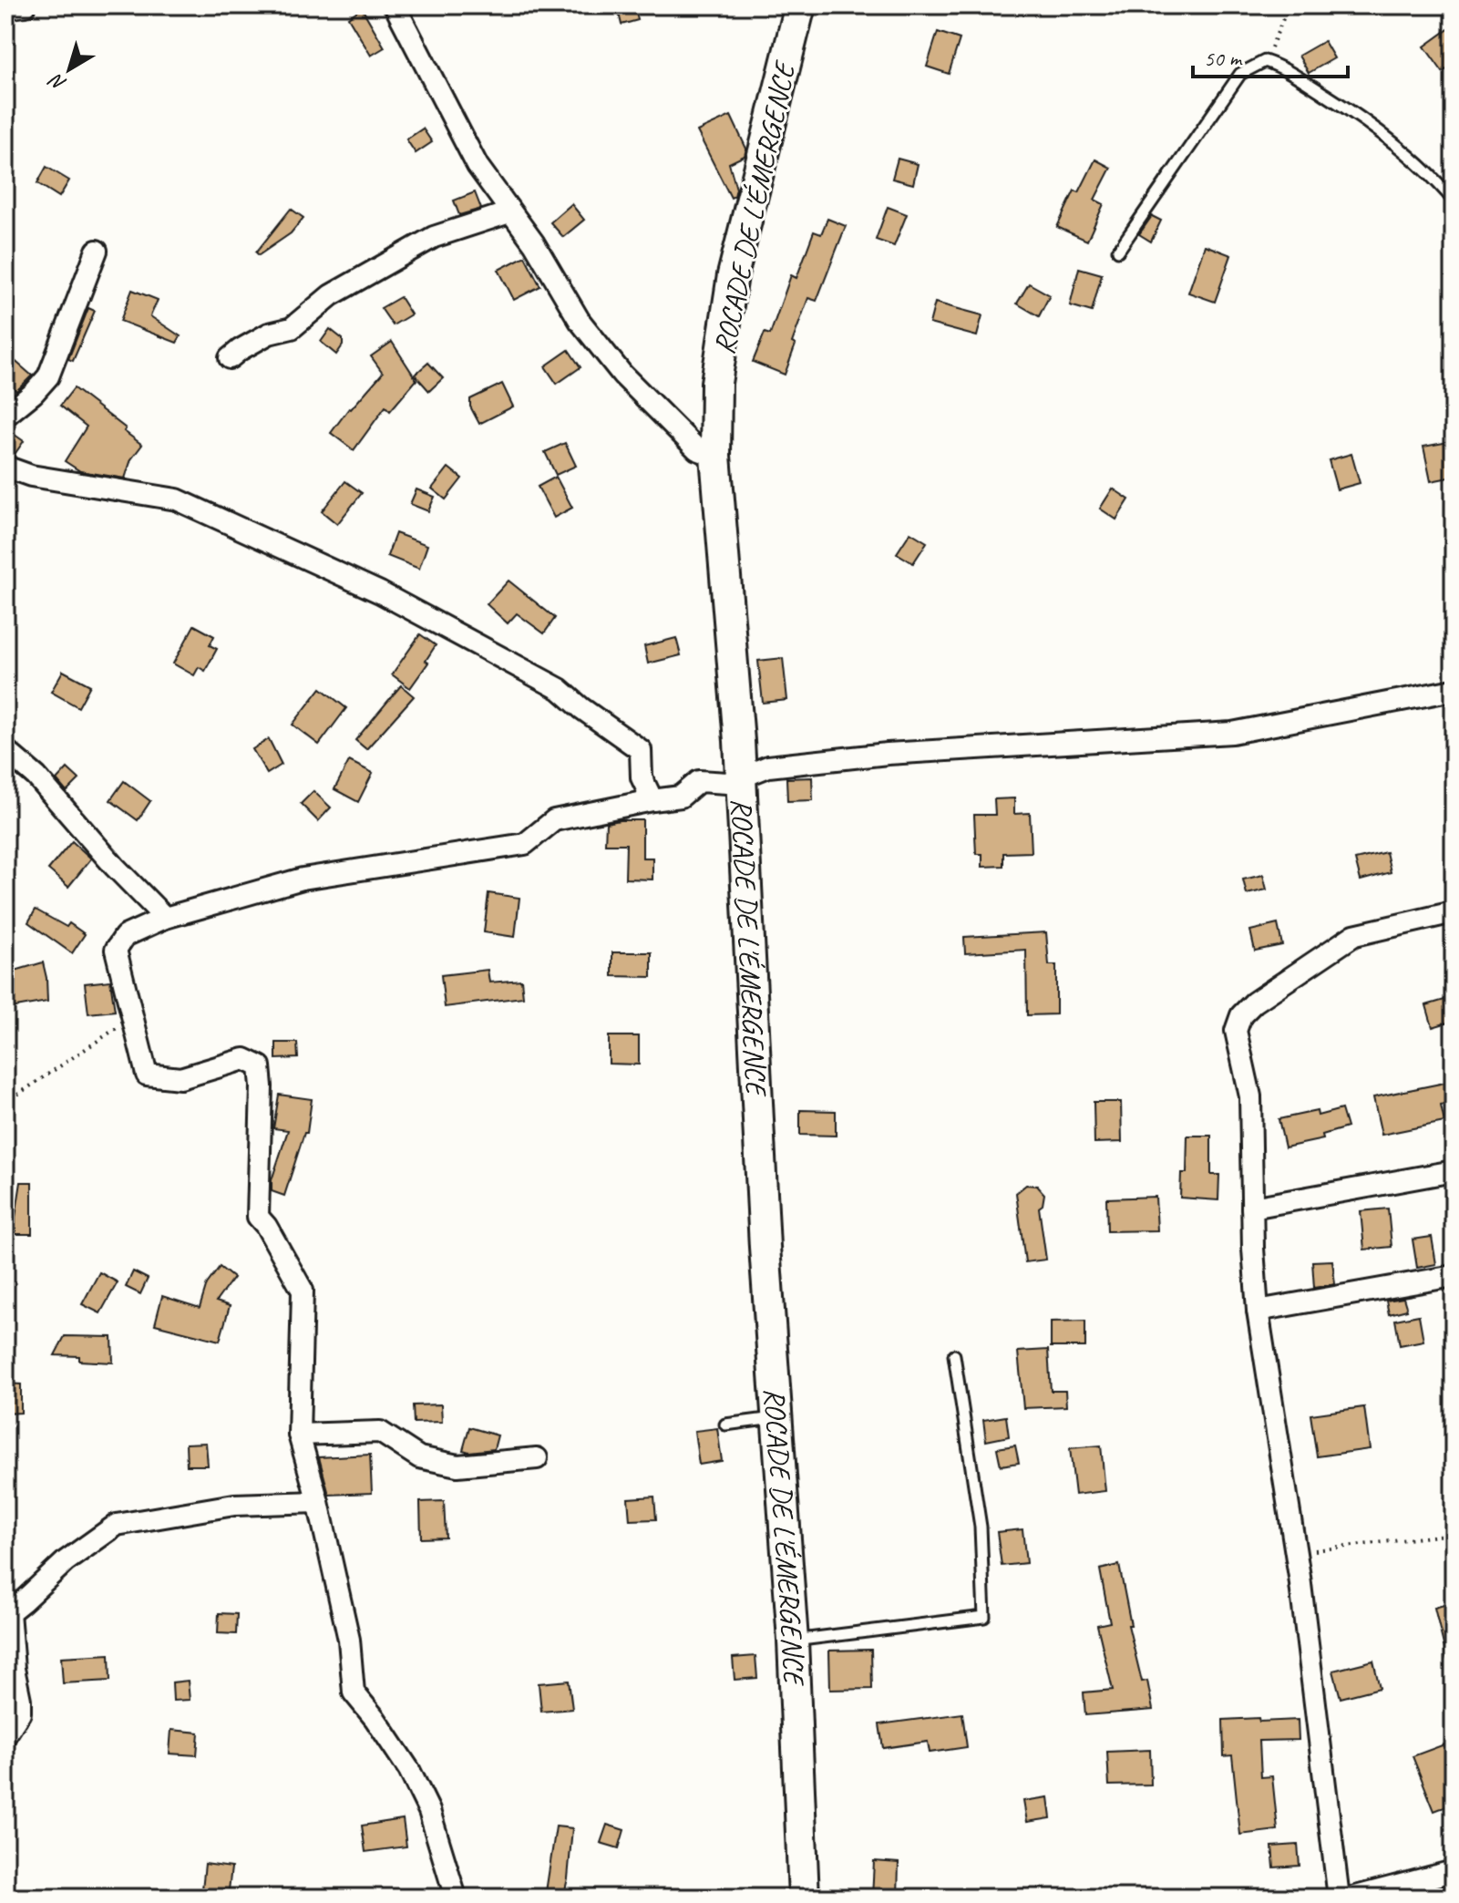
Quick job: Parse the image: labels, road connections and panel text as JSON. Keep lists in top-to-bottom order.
{
  "streets": {
    "street": ["ROCADE DE L'ÉMERGENCE"]
  },
  "scale_bar": "50 m",
  "north": "bottom left"
}
